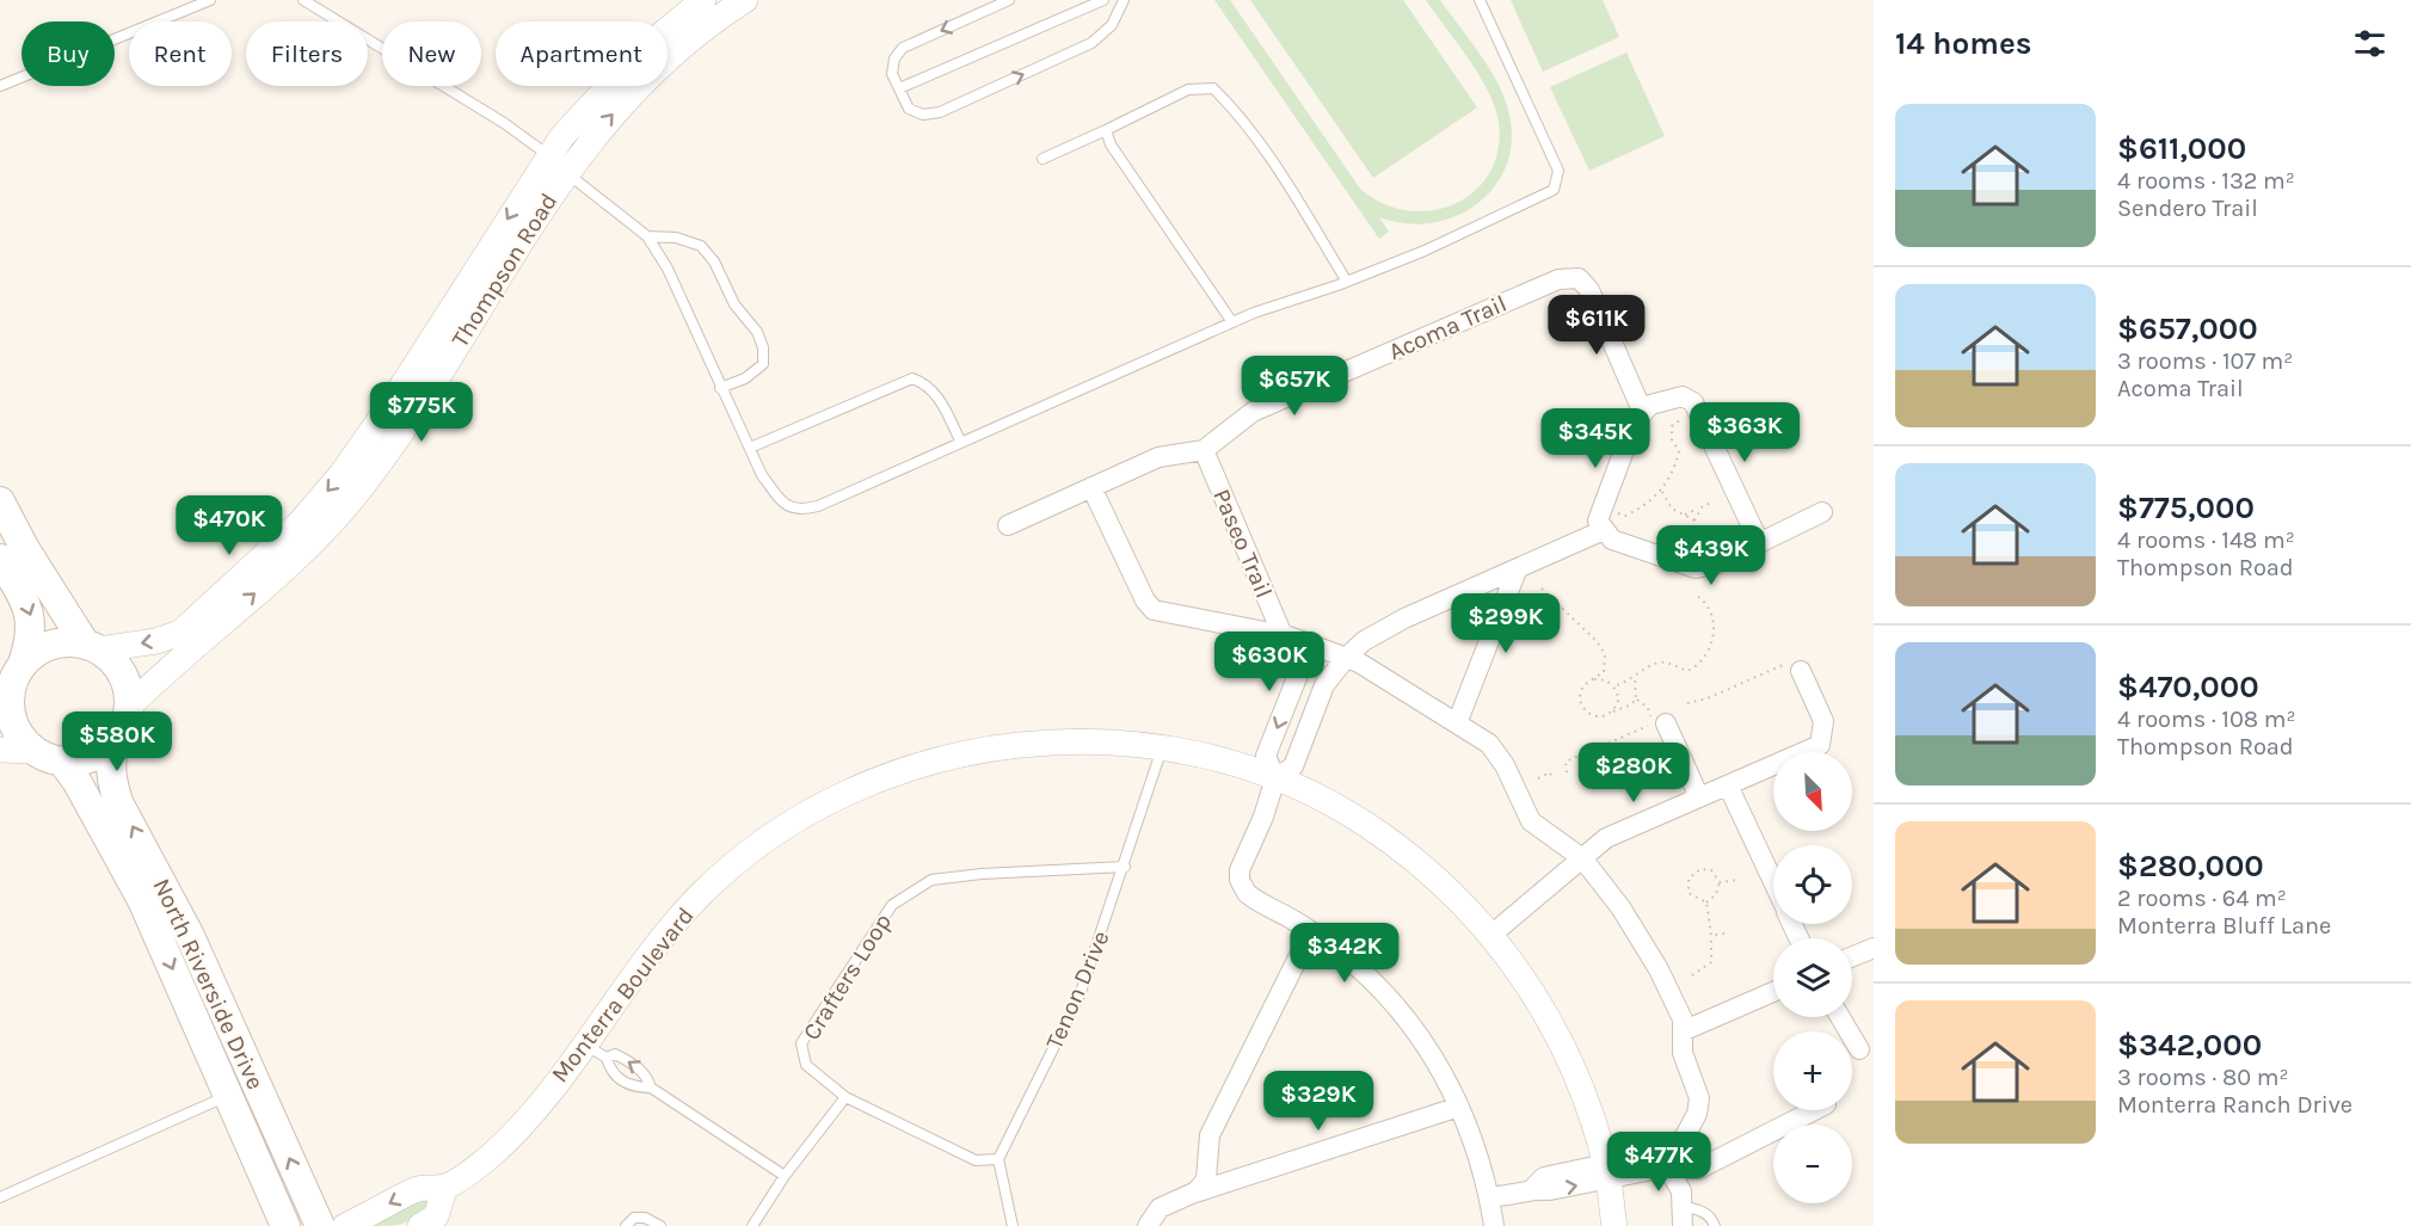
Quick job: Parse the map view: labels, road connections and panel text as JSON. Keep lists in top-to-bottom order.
{
  "streets": {
    "main road": ["North Riverside Drive"],
    "street": [
      "Thompson Road",
      "Acoma Trail",
      "Paseo Trail",
      "Monterra Boulevard"
    ],
    "lane": ["Crafters Loop", "Tenon Drive"]
  },
  "crossings": [
    ["Thompson Road", "North Riverside Drive"],
    ["Acoma Trail", "Paseo Trail"],
    ["Crafters Loop", "Tenon Drive"],
    ["Tenon Drive", "Monterra Boulevard"]
  ],
  "north": "bottom right",
  "page": {
    "heading": "14 homes",
    "chip": [
      "Buy",
      "Rent",
      "Filters",
      "New",
      "Apartment"
    ],
    "list": [
      {
        "name": "$611,000",
        "note": "4 rooms · 132 m² · Sendero Trail"
      },
      {
        "name": "$657,000",
        "note": "3 rooms · 107 m² · Acoma Trail"
      },
      {
        "name": "$775,000",
        "note": "4 rooms · 148 m² · Thompson Road"
      },
      {
        "name": "$470,000",
        "note": "4 rooms · 108 m² · Thompson Road"
      },
      {
        "name": "$280,000",
        "note": "2 rooms · 64 m² · Monterra Bluff Lane"
      },
      {
        "name": "$342,000",
        "note": "3 rooms · 80 m² · Monterra Ranch Drive"
      }
    ],
    "price": [
      "$611K",
      "$657K",
      "$775K",
      "$363K",
      "$345K",
      "$470K",
      "$439K",
      "$299K",
      "$630K",
      "$580K",
      "$280K",
      "$342K",
      "$329K",
      "$477K"
    ],
    "map_buttons": ["+", "−"]
  }
}
